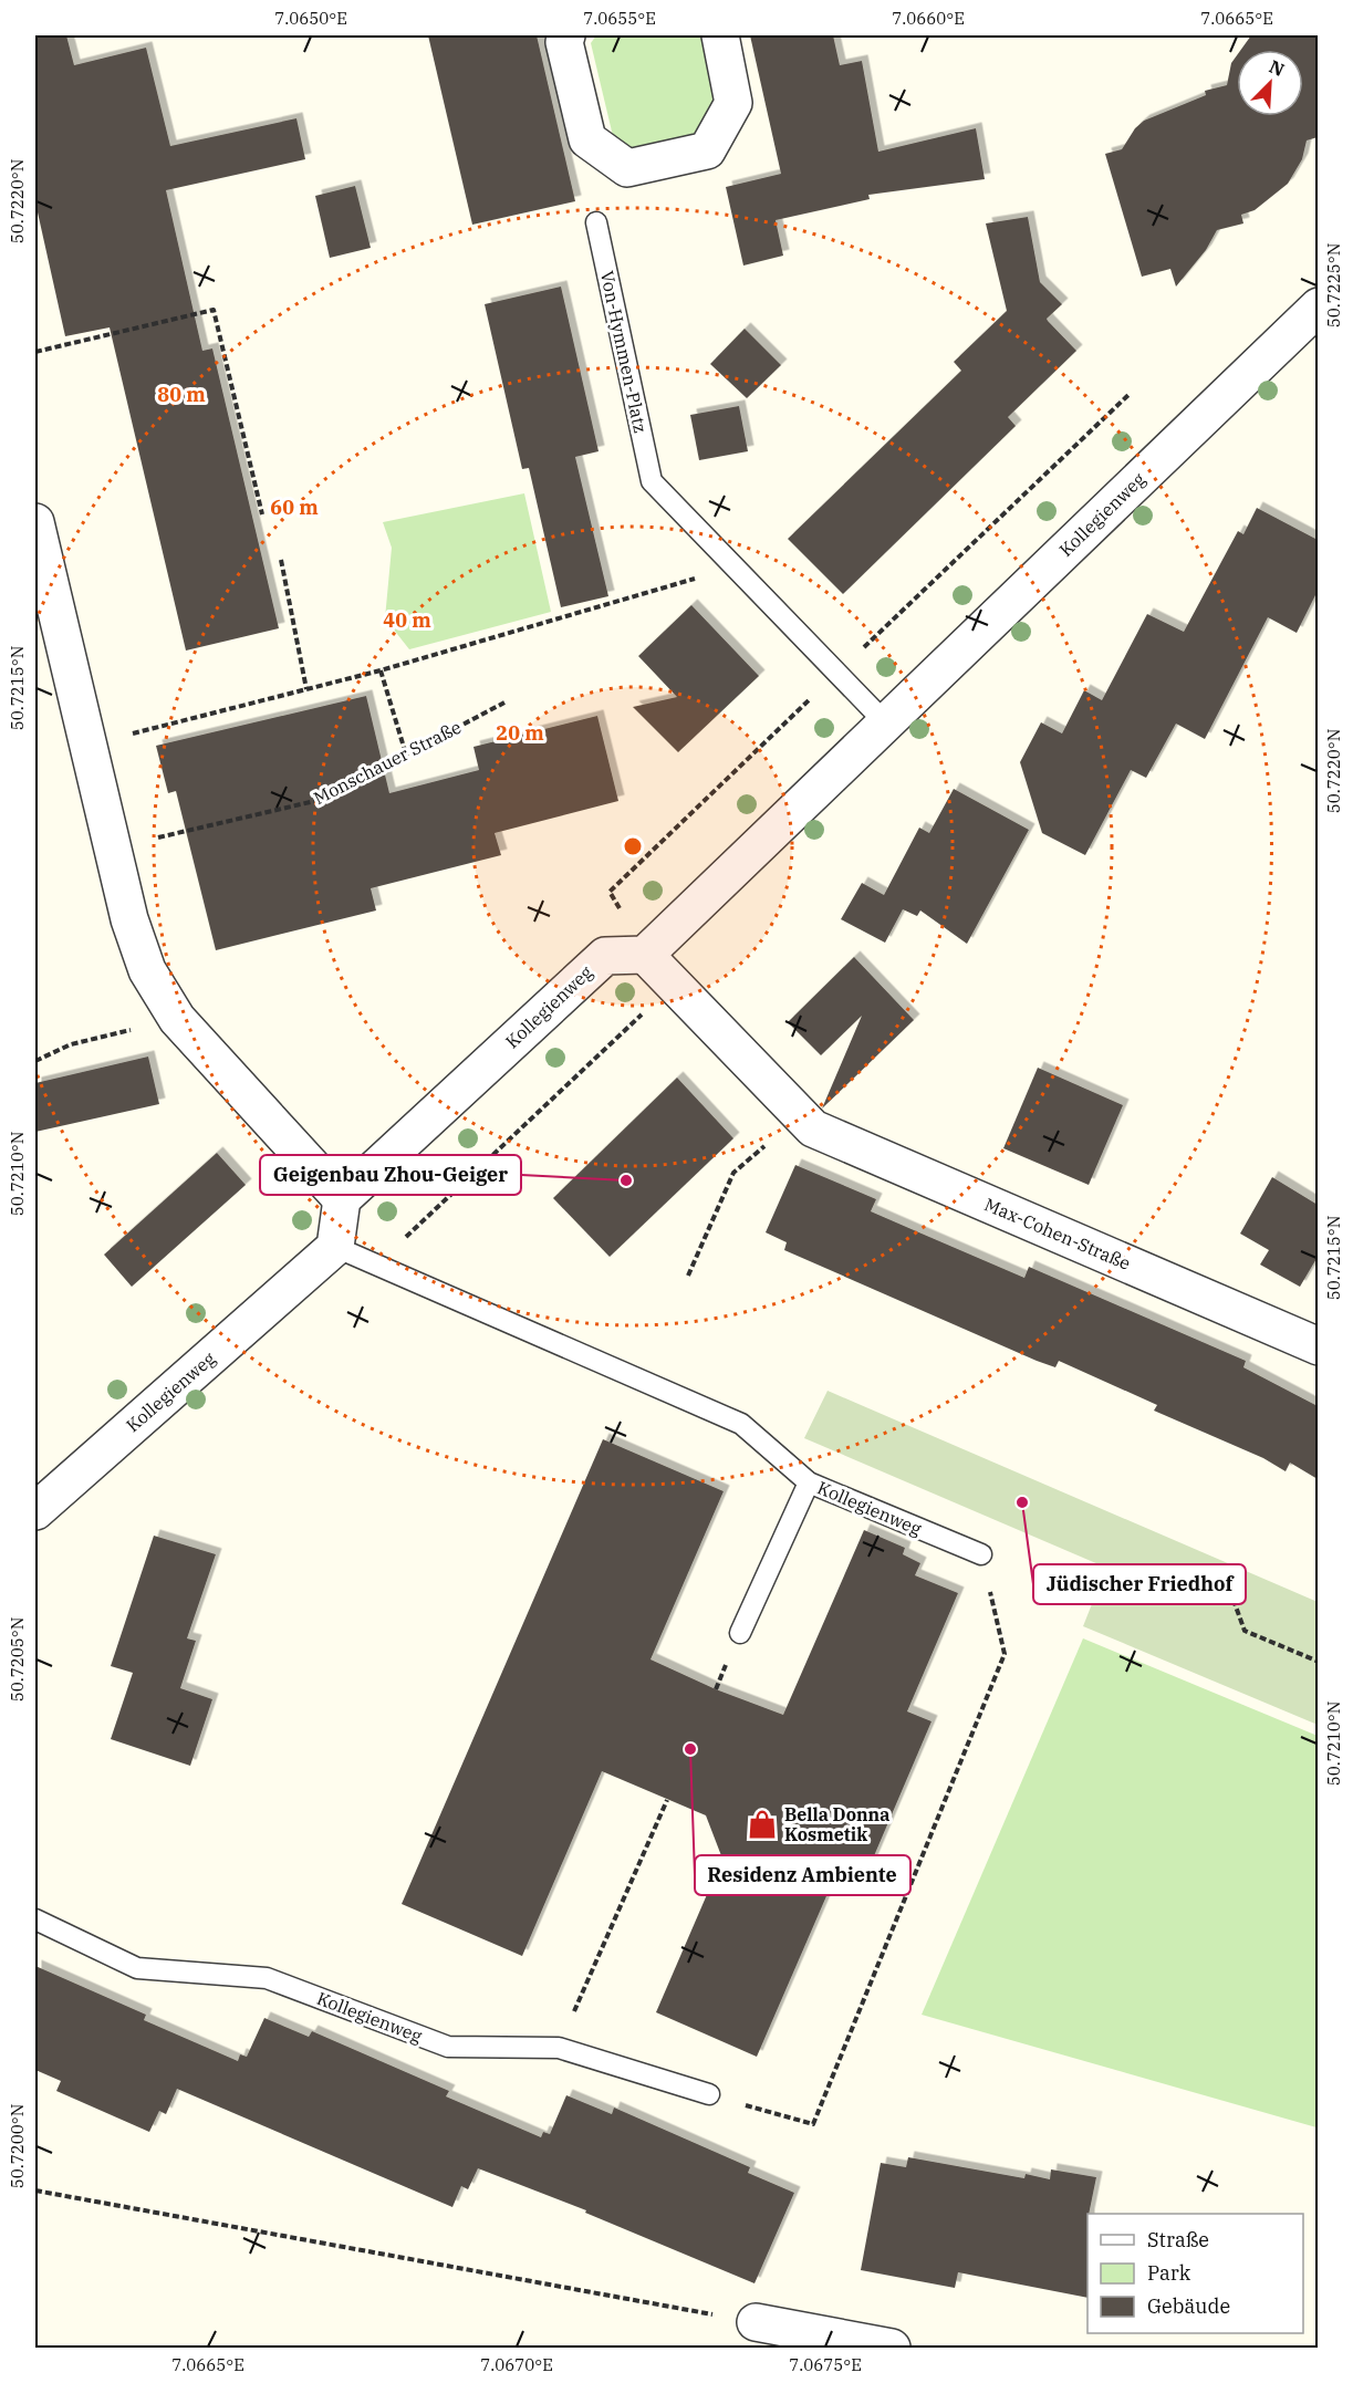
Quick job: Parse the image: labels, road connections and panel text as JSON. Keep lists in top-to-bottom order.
{
  "streets": {
    "street": ["Kollegienweg", "Max-Cohen-Straße"],
    "lane": ["Von-Hymmen-Platz"],
    "path": ["Monschauer Straße"]
  },
  "crossings": [
    ["Kollegienweg", "Max-Cohen-Straße"]
  ],
  "places": {
    "other": ["Geigenbau Zhou-Geiger", "Jüdischer Friedhof", "Residenz Ambiente"],
    "shop": ["Bella Donna Kosmetik"]
  },
  "legend": ["Straße", "Park", "Gebäude"],
  "north": "top right",
  "coordinates": [
    "7.0650°E",
    "7.0655°E",
    "7.0660°E",
    "7.0665°E",
    "50.7220°N",
    "50.7225°N",
    "50.7215°N",
    "50.7210°N",
    "50.7205°N",
    "50.7200°N",
    "7.0670°E",
    "7.0675°E"
  ],
  "rings": [
    "80 m",
    "60 m",
    "40 m",
    "20 m"
  ]
}
